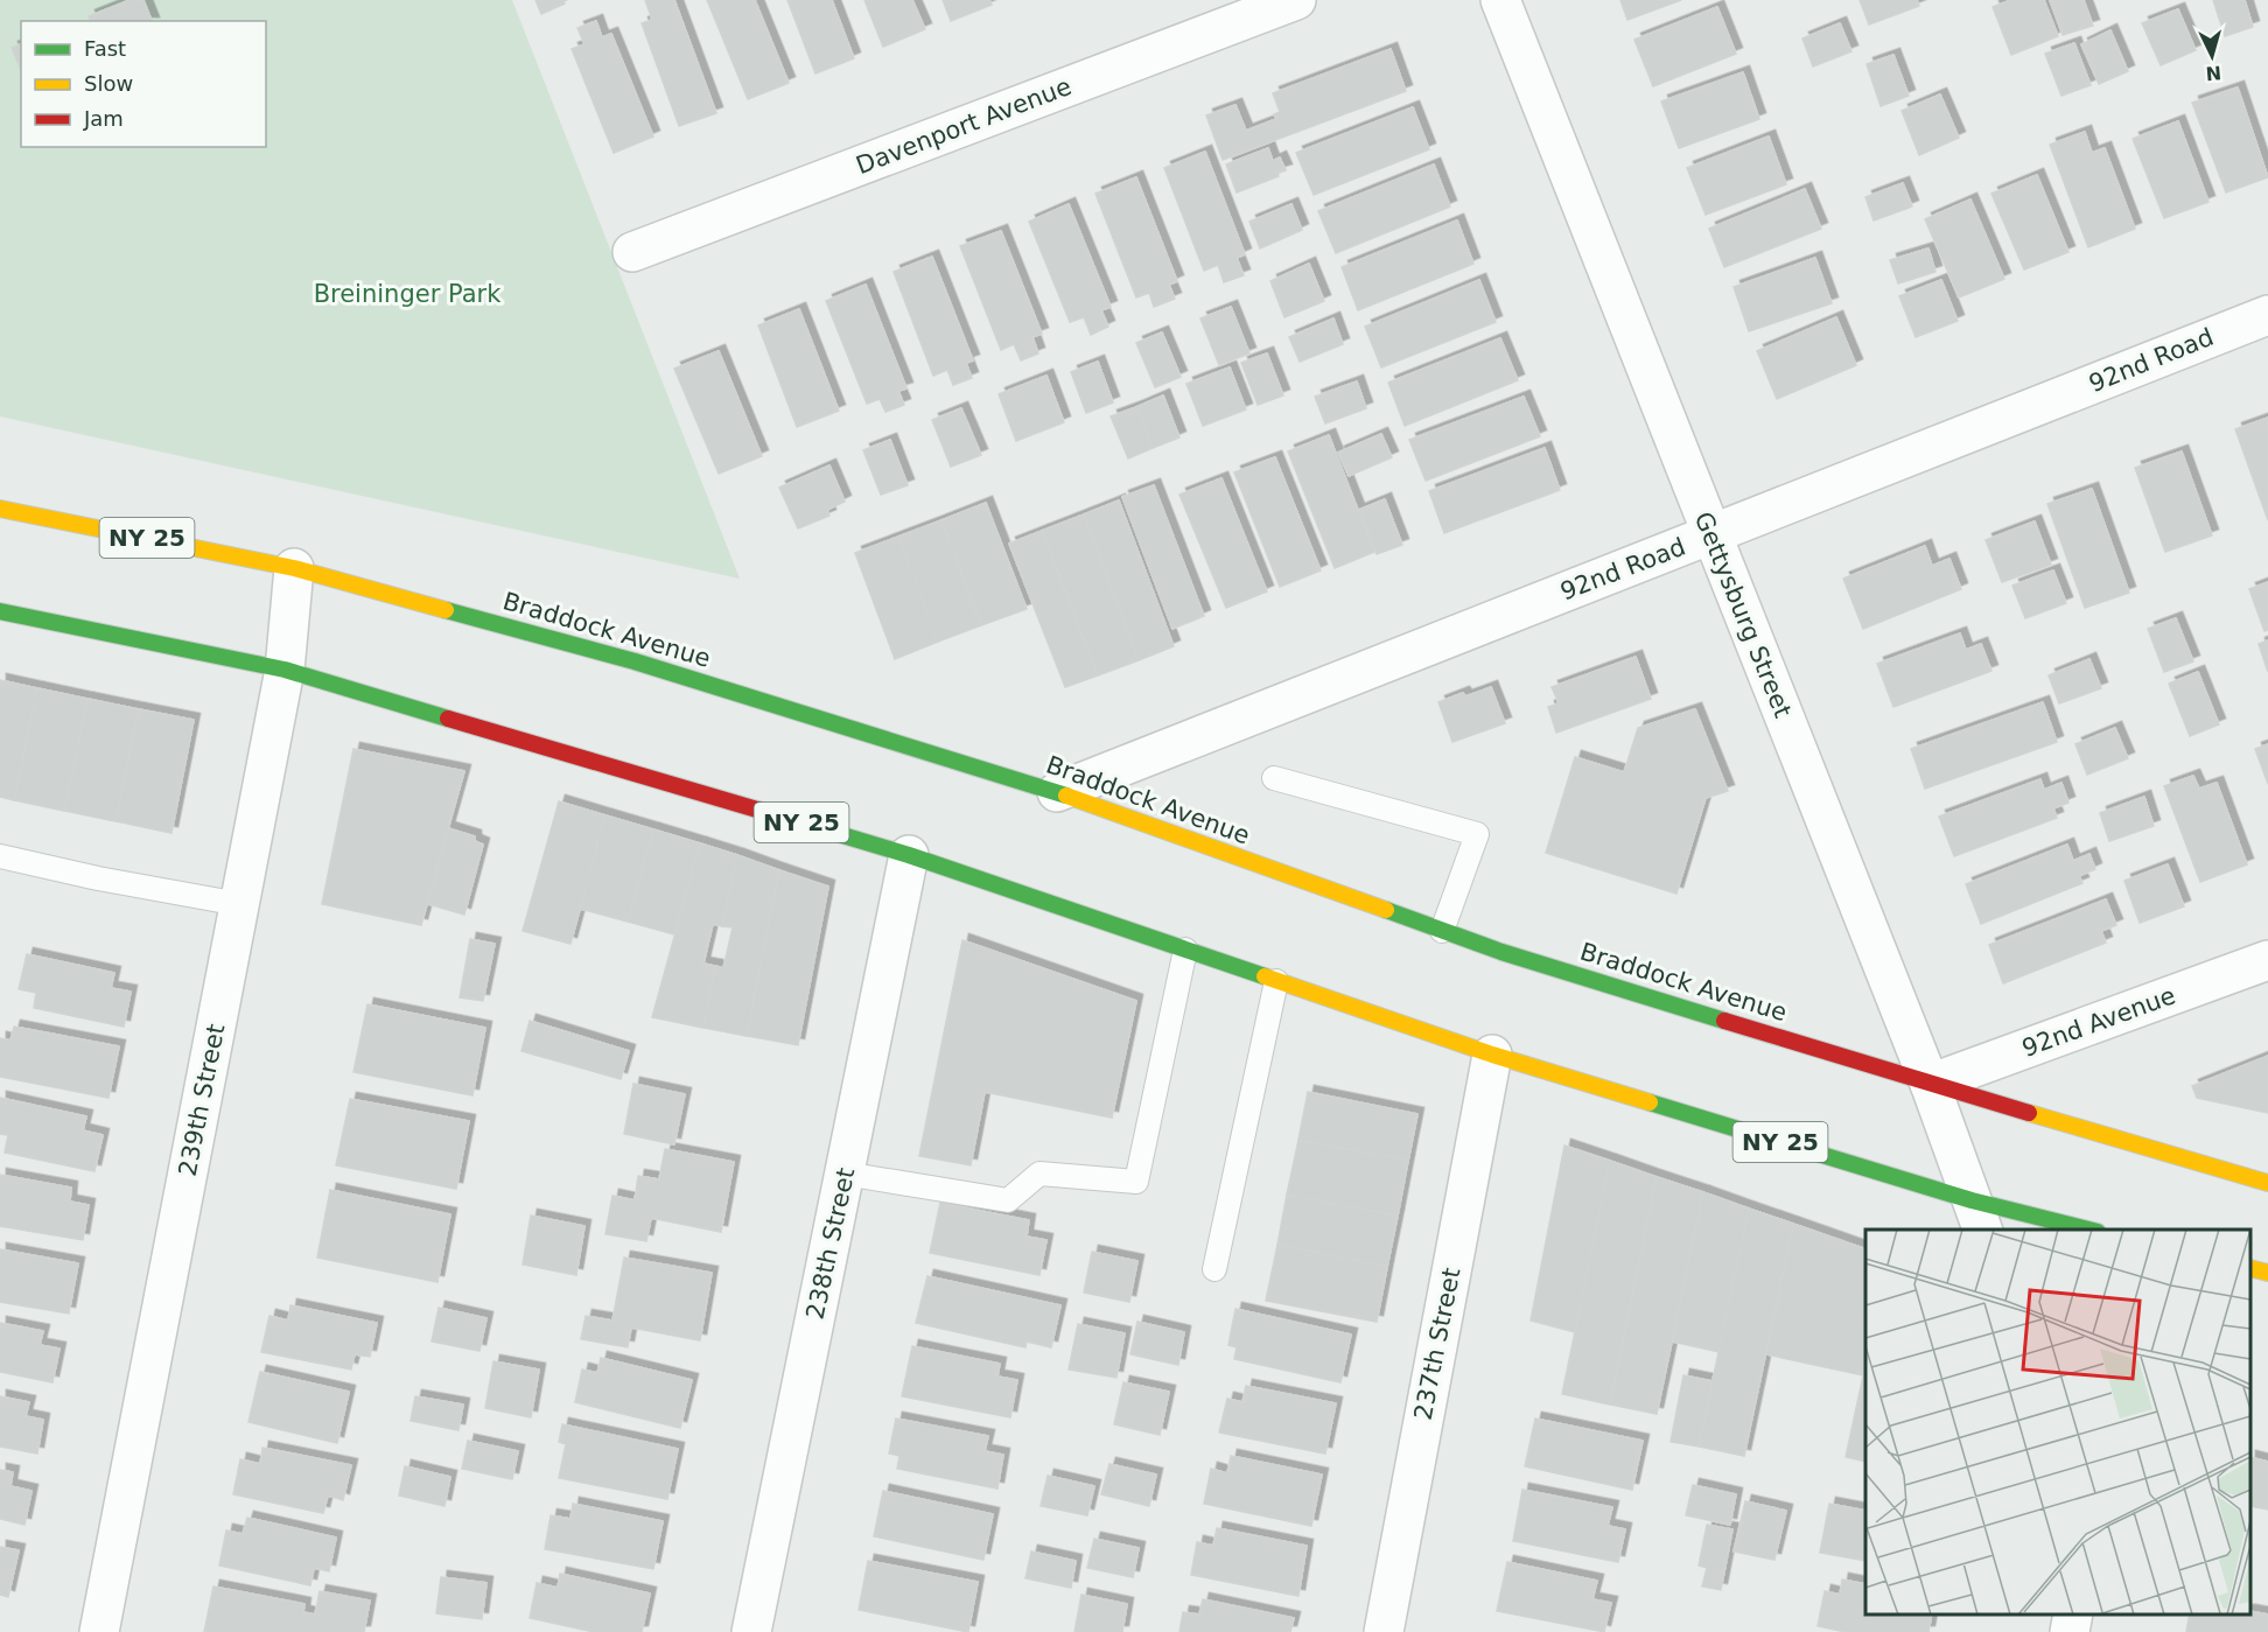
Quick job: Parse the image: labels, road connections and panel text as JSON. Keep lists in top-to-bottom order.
{
  "streets": {
    "main road": ["NY 25", "Braddock Avenue"],
    "street": [
      "Davenport Avenue",
      "92nd Road",
      "Gettysburg Street",
      "92nd Avenue",
      "239th Street",
      "238th Street",
      "237th Street"
    ]
  },
  "crossings": [
    ["92nd Road", "Gettysburg Street"],
    ["92nd Road", "Braddock Avenue"],
    ["NY 25", "Gettysburg Street"],
    ["NY 25", "239th Street"],
    ["NY 25", "238th Street"],
    ["NY 25", "237th Street"],
    ["Gettysburg Street", "Braddock Avenue"],
    ["Gettysburg Street", "92nd Avenue"],
    ["Braddock Avenue", "92nd Avenue"],
    ["Braddock Avenue", "239th Street"]
  ],
  "parks": ["Breininger Park"],
  "legend": ["Fast", "Slow", "Jam"],
  "north": "bottom"
}
